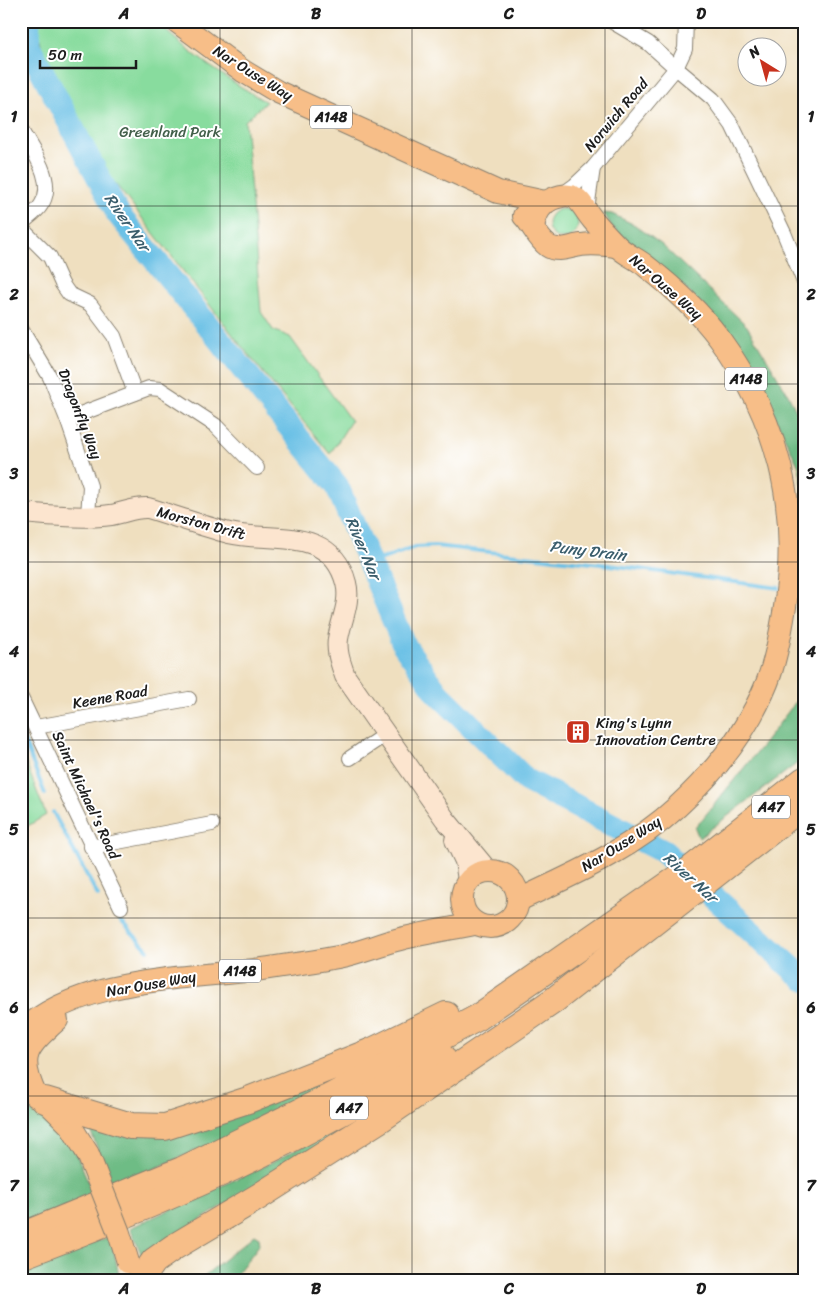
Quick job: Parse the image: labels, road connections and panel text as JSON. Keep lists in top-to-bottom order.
{
  "streets": {
    "highway": ["A47"],
    "main road": ["Nar Ouse Way", "A148"],
    "street": [
      "Norwich Road",
      "Dragonfly Way",
      "Morston Drift",
      "Keene Road",
      "Saint Michael's Road"
    ]
  },
  "crossings": [
    ["Nar Ouse Way", "Norwich Road"],
    ["Nar Ouse Way", "A148"],
    ["Nar Ouse Way", "Morston Drift"],
    ["Nar Ouse Way", "A47"],
    ["A148", "A47"],
    ["Dragonfly Way", "Morston Drift"],
    ["Keene Road", "Saint Michael's Road"]
  ],
  "water": ["River Nar", "Puny Drain"],
  "parks": ["Greenland Park"],
  "places": {
    "building": ["King's Lynn Innovation Centre"]
  },
  "scale_bar": "50 m",
  "north": "top left",
  "grid": {
    "columns": [
      "A",
      "B",
      "C",
      "D"
    ],
    "rows": [
      "1",
      "2",
      "3",
      "4",
      "5",
      "6",
      "7"
    ]
  }
}
